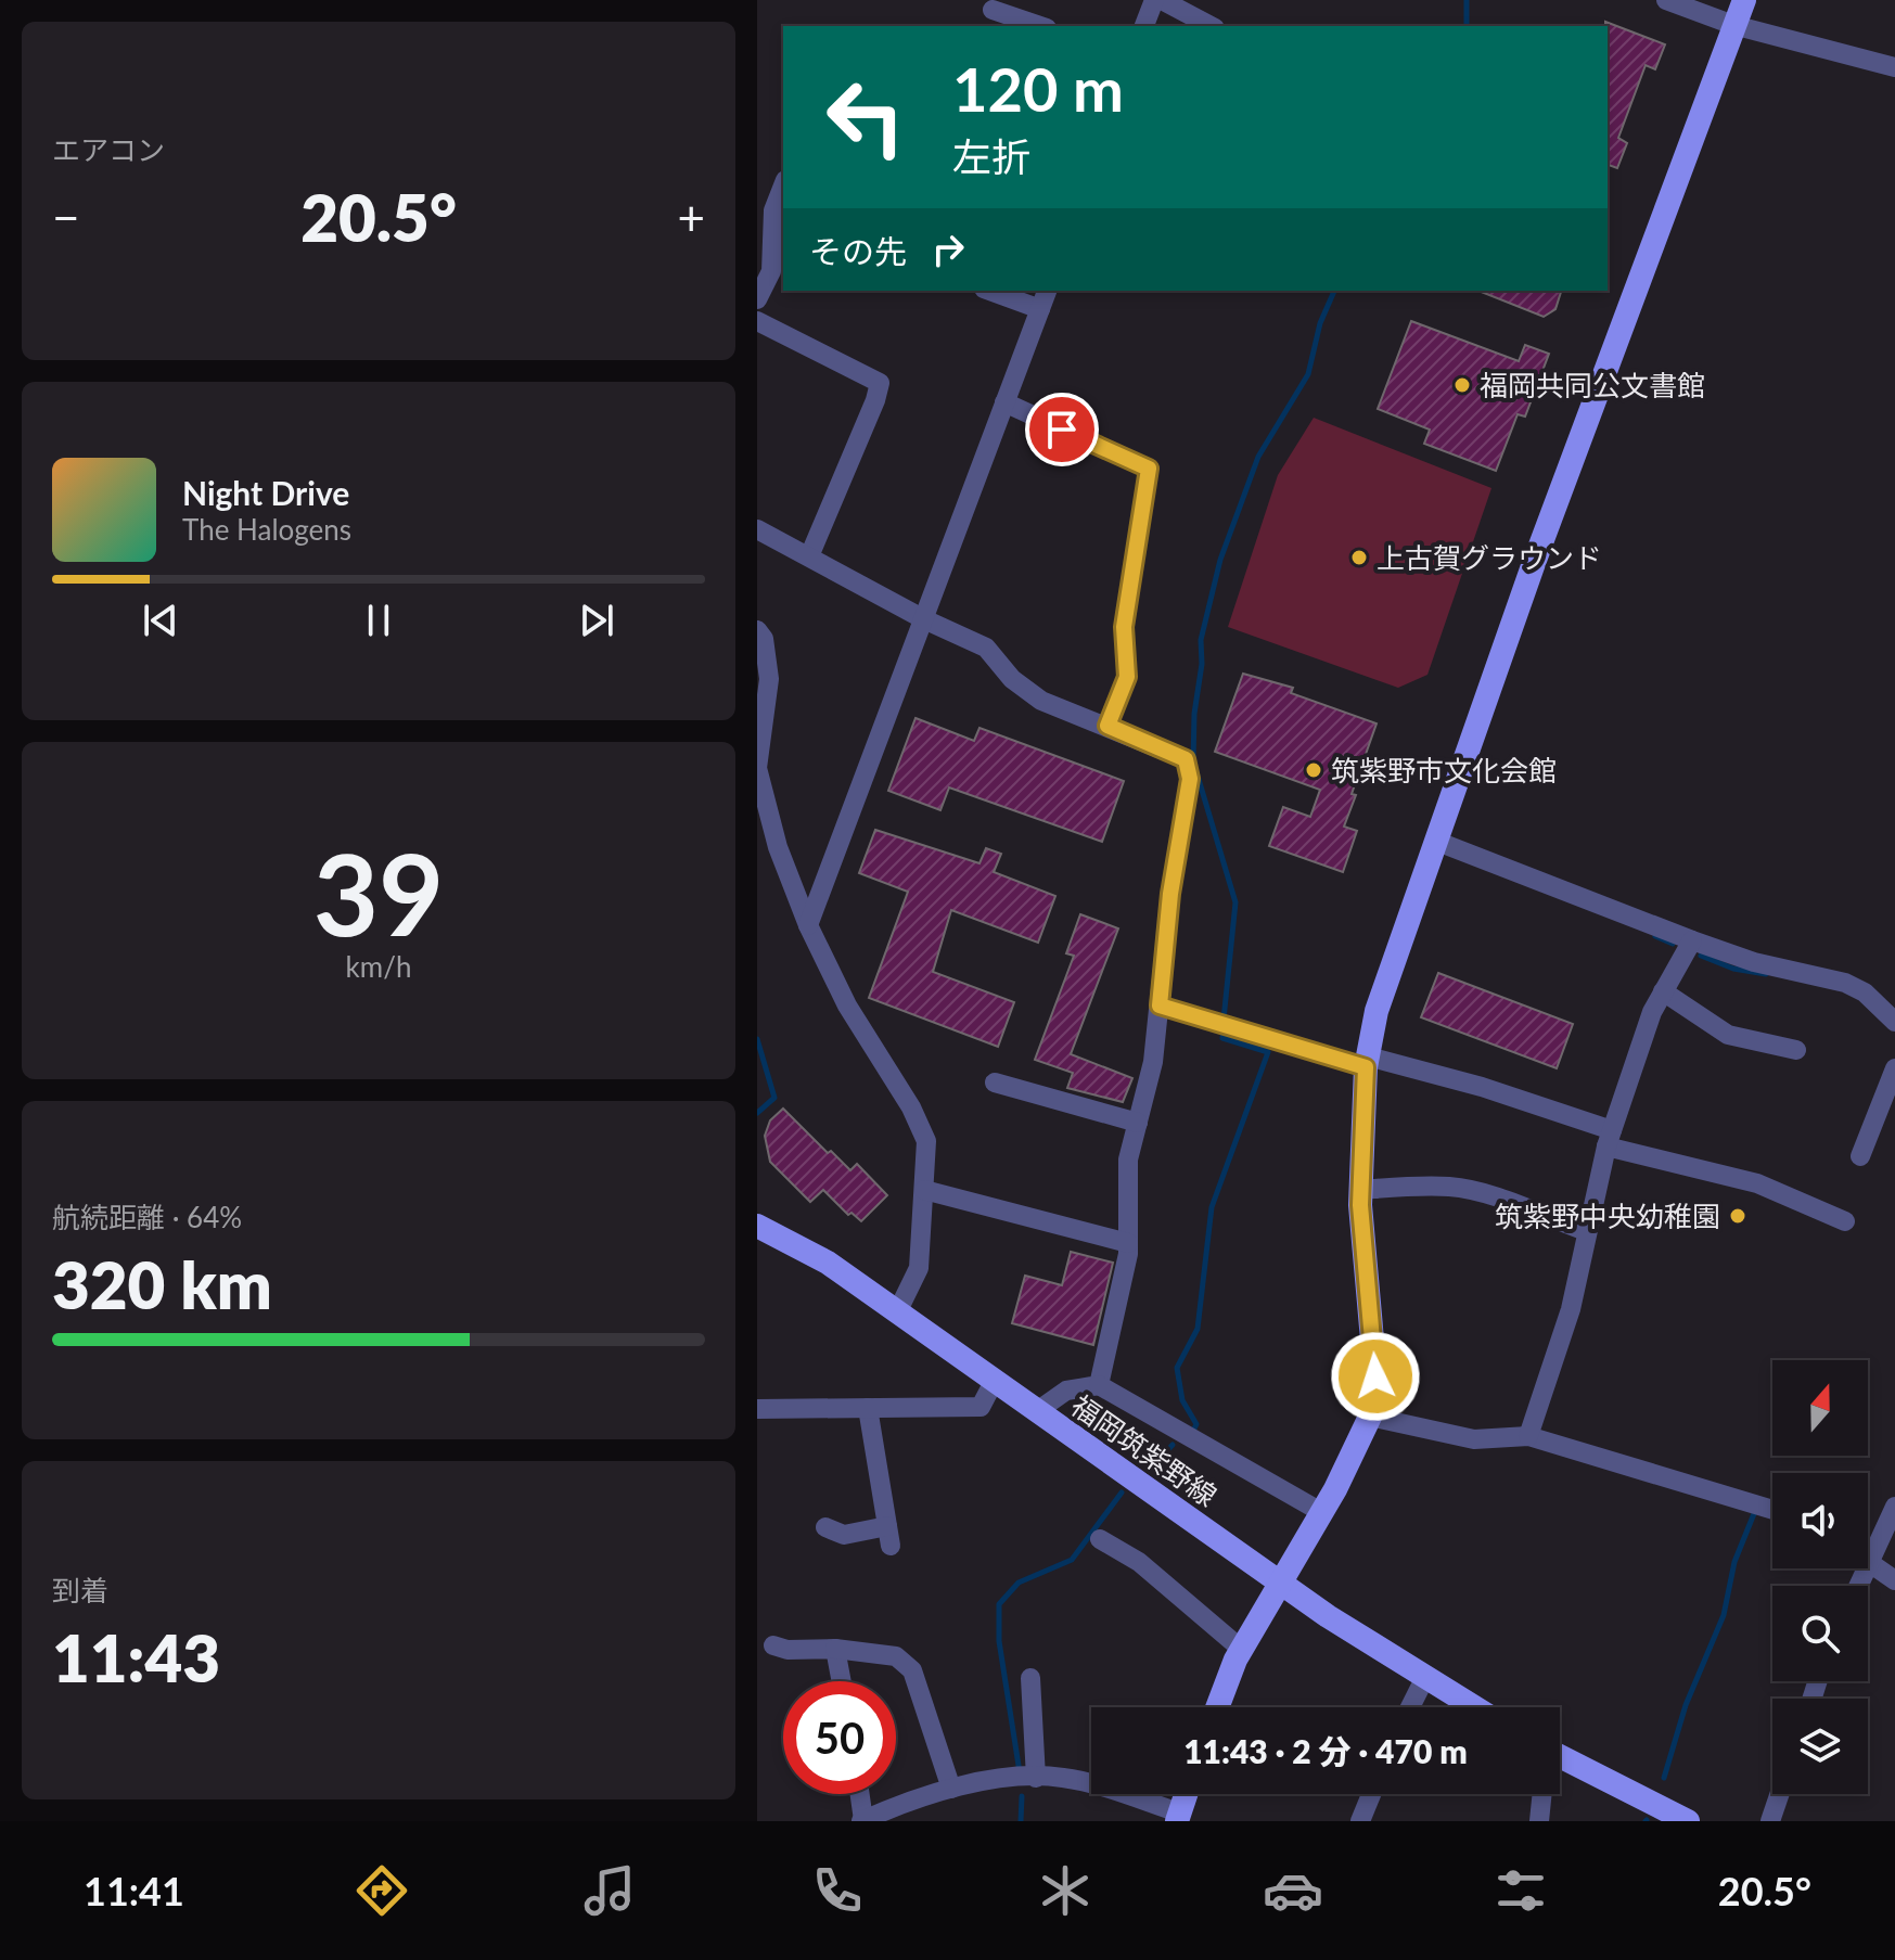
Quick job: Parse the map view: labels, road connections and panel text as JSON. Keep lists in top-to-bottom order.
{
  "streets": {
    "main road": ["福岡筑紫野線"]
  },
  "places": [
    "福岡共同公文書館",
    "上古賀グラウンド",
    "筑紫野市文化会館",
    "筑紫野中央幼稚園"
  ],
  "north": "top",
  "page": {
    "tile": [
      "エアコン",
      ["39", "km/h"],
      ["航続距離 · 64%", "320 km"],
      ["到着", "11:43"]
    ],
    "turn": ["120 m", "左折"],
    "heat": ["−", "20.5°", "+"],
    "then": "その先",
    "song": ["Night Drive", "The Halogens"],
    "limit": "50",
    "trip": "11:43 · 2 分 · 470 m",
    "tabs": ["11:41", "20.5°"]
  }
}
